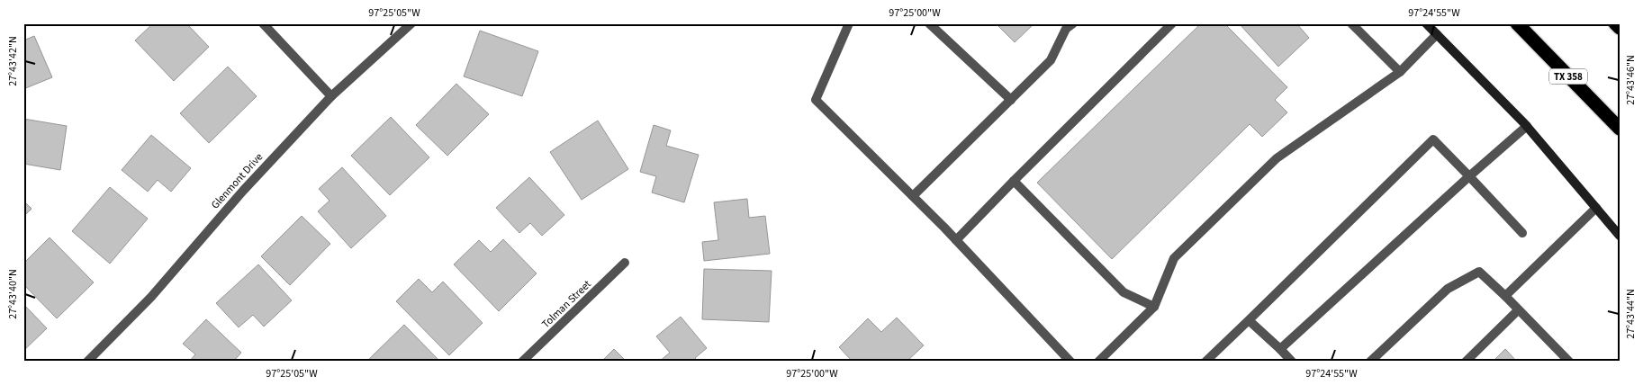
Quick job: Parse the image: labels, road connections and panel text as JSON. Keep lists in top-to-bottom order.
{
  "streets": {
    "highway": ["TX 358"],
    "street": ["Glenmont Drive", "Tolman Street"]
  },
  "coordinates": [
    "97°25'05\"W",
    "97°25'00\"W",
    "97°24'55\"W",
    "27°43'42\"N",
    "27°43'46\"N",
    "27°43'40\"N",
    "27°43'44\"N"
  ]
}
